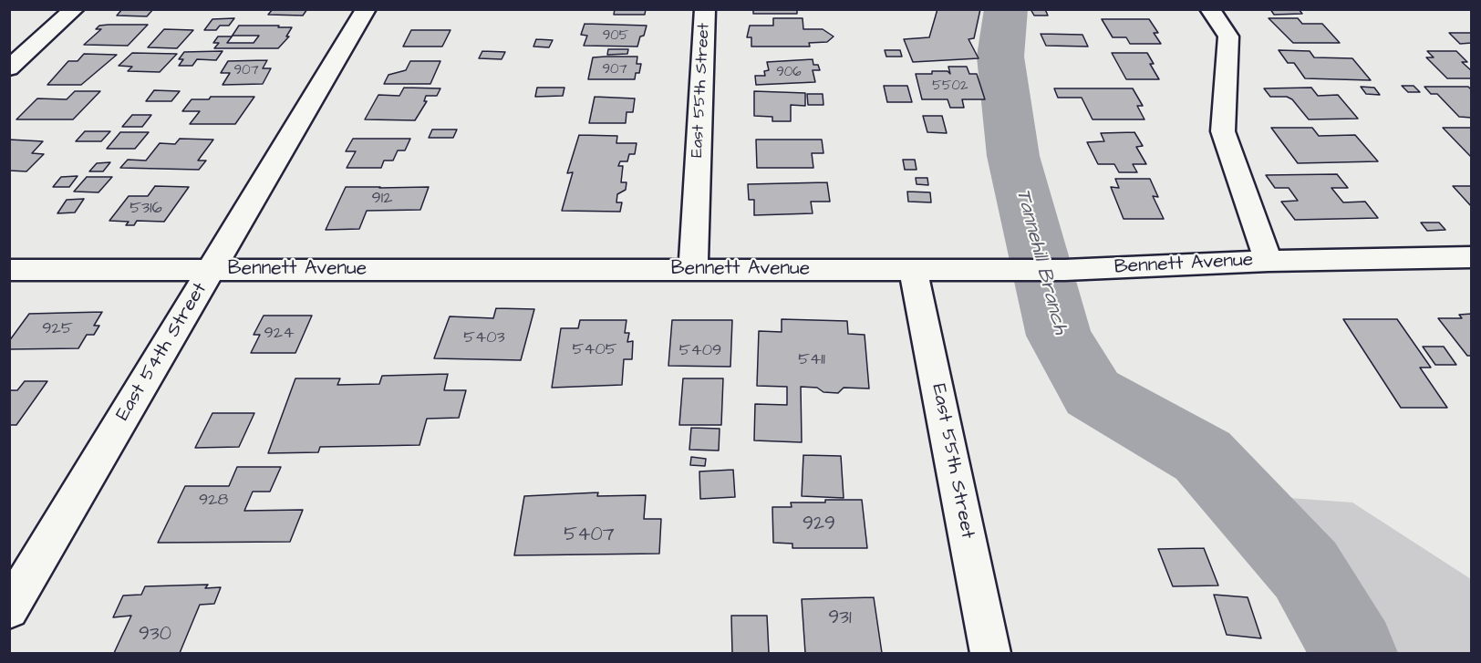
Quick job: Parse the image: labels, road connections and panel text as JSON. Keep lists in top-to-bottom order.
{
  "streets": {
    "street": ["East 55th Street", "Bennett Avenue", "East 54th Street"]
  },
  "crossings": [
    ["East 55th Street", "Bennett Avenue"],
    ["Bennett Avenue", "East 54th Street"]
  ],
  "water": ["Tannehill Branch"],
  "house_numbers": [
    "905",
    "907",
    "907",
    "906",
    "5502",
    "912",
    "5316",
    "925",
    "924",
    "5403",
    "5405",
    "5409",
    "5411",
    "928",
    "929",
    "5407",
    "931",
    "930"
  ]
}
